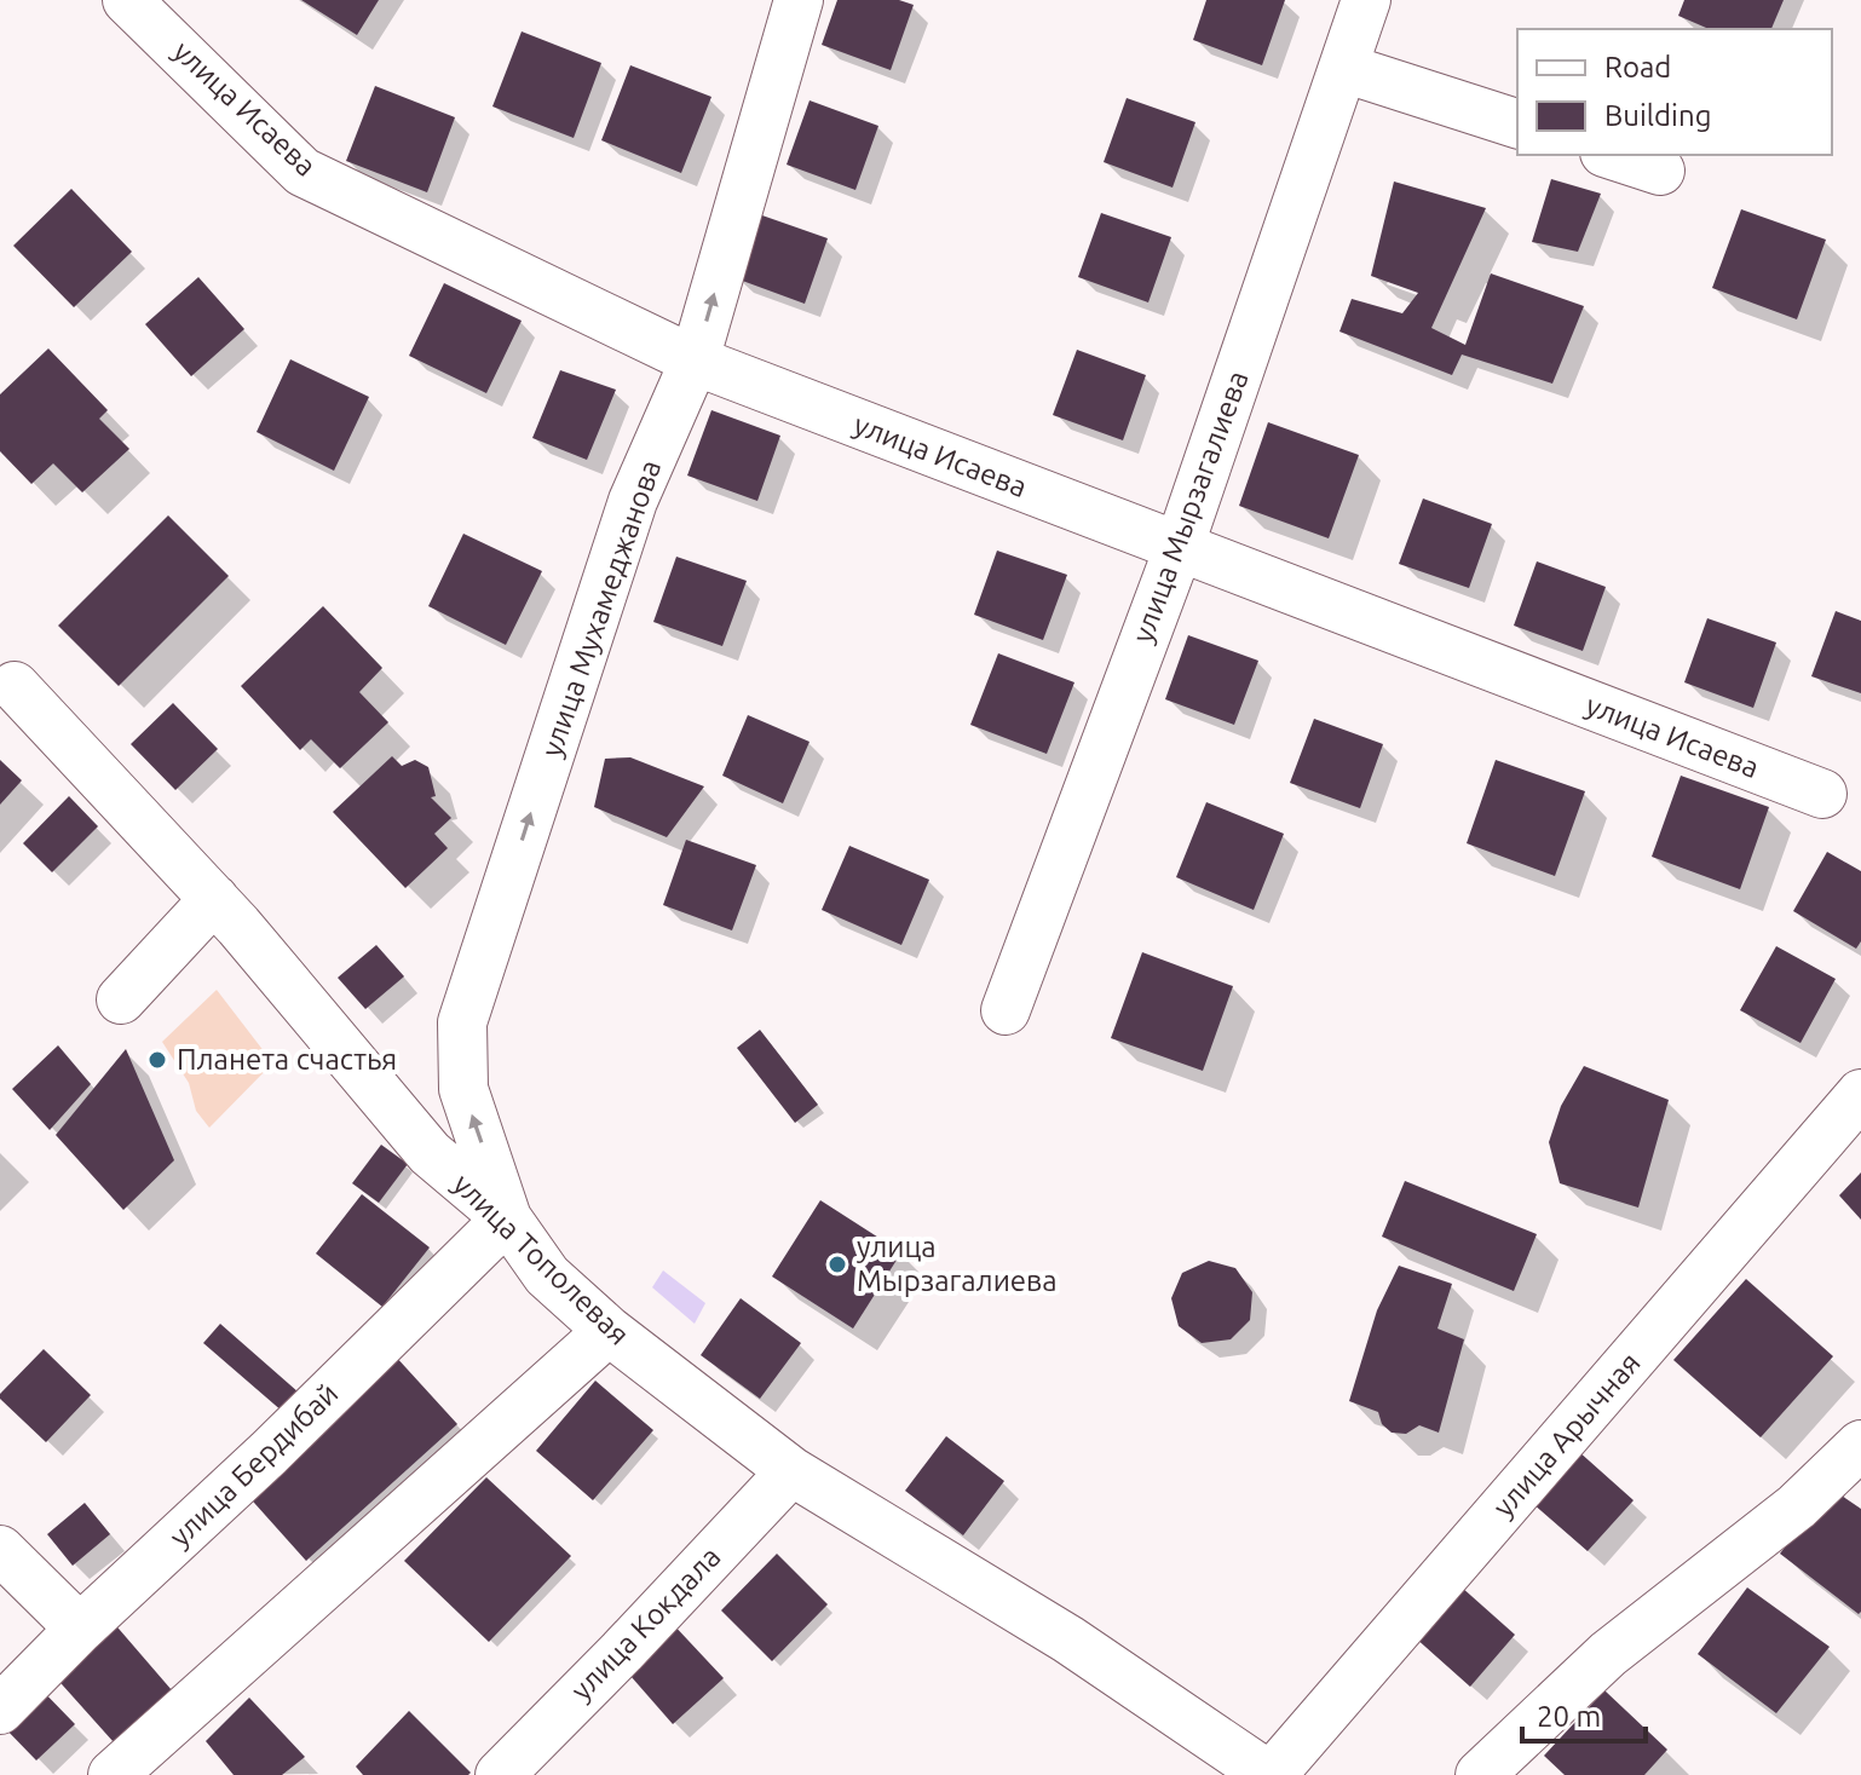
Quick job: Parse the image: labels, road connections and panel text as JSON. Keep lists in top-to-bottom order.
{
  "streets": {
    "street": [
      "улица Исаева",
      "улица Мырзагалиева",
      "улица Мухамеджанова",
      "улица Тополевая",
      "улица Арычная",
      "улица Бердибай",
      "улица Кокдала"
    ]
  },
  "crossings": [
    ["улица Исаева", "улица Мырзагалиева"],
    ["улица Исаева", "улица Мухамеджанова"],
    ["улица Мухамеджанова", "улица Тополевая"],
    ["улица Мухамеджанова", "улица Бердибай"],
    ["улица Тополевая", "улица Арычная"],
    ["улица Тополевая", "улица Бердибай"],
    ["улица Тополевая", "улица Кокдала"]
  ],
  "one_way": ["улица Мухамеджанова"],
  "places": ["Планета счастья", "улица Мырзагалиева"],
  "legend": ["Road", "Building"],
  "scale_bar": "20 m"
}
